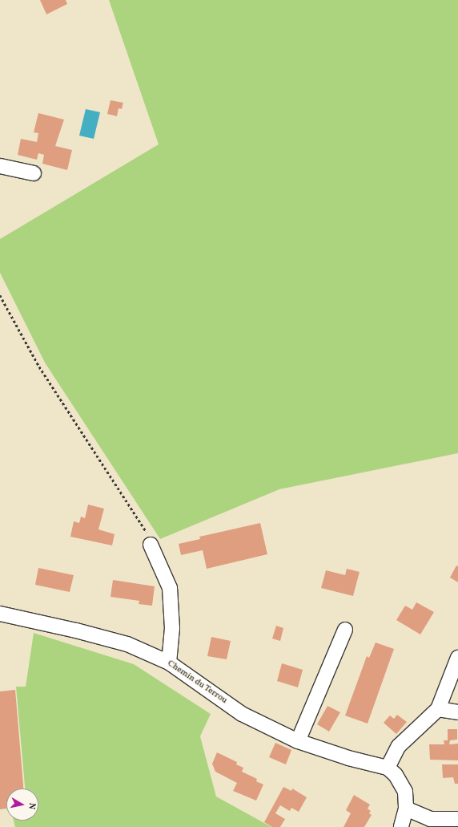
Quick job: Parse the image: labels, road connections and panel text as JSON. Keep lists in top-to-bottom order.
{
  "streets": {
    "street": ["Chemin du Terrou"]
  },
  "north": "right"
}
